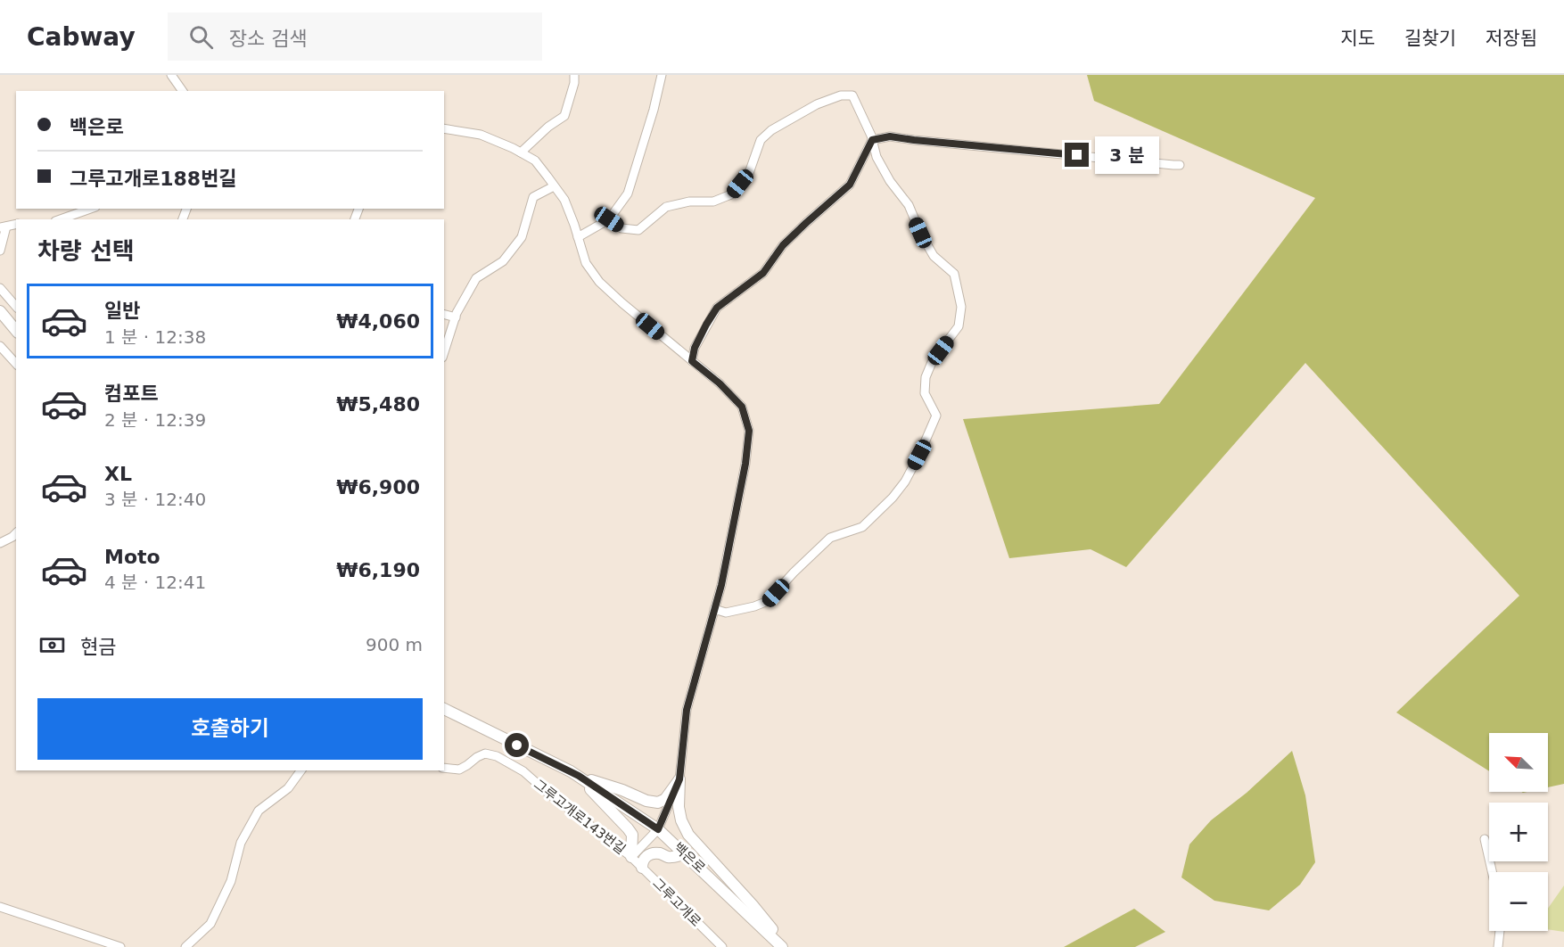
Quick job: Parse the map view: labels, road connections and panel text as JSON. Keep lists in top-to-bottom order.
{
  "streets": {
    "main road": ["백은로"],
    "street": ["그루고개로143번길", "그루고개로"]
  },
  "crossings": [
    ["그루고개로143번길", "그루고개로"]
  ],
  "north": "top left",
  "page": {
    "header": "Cabway",
    "search": "장소 검색",
    "nav": ["지도", "길찾기", "저장됨"],
    "banner": ["백은로", "그루고개로188번길"],
    "bubble": "3 분",
    "heading": "차량 선택",
    "list": [
      {
        "name": "일반",
        "note": "1 분 · 12:38",
        "value": "₩4,060"
      },
      {
        "name": "컴포트",
        "note": "2 분 · 12:39",
        "value": "₩5,480"
      },
      {
        "name": "XL",
        "note": "3 분 · 12:40",
        "value": "₩6,900"
      },
      {
        "name": "Moto",
        "note": "4 분 · 12:41",
        "value": "₩6,190"
      }
    ],
    "pay": ["현금", "900 m"],
    "buttons": "호출하기",
    "map_buttons": ["+", "−"]
  }
}
